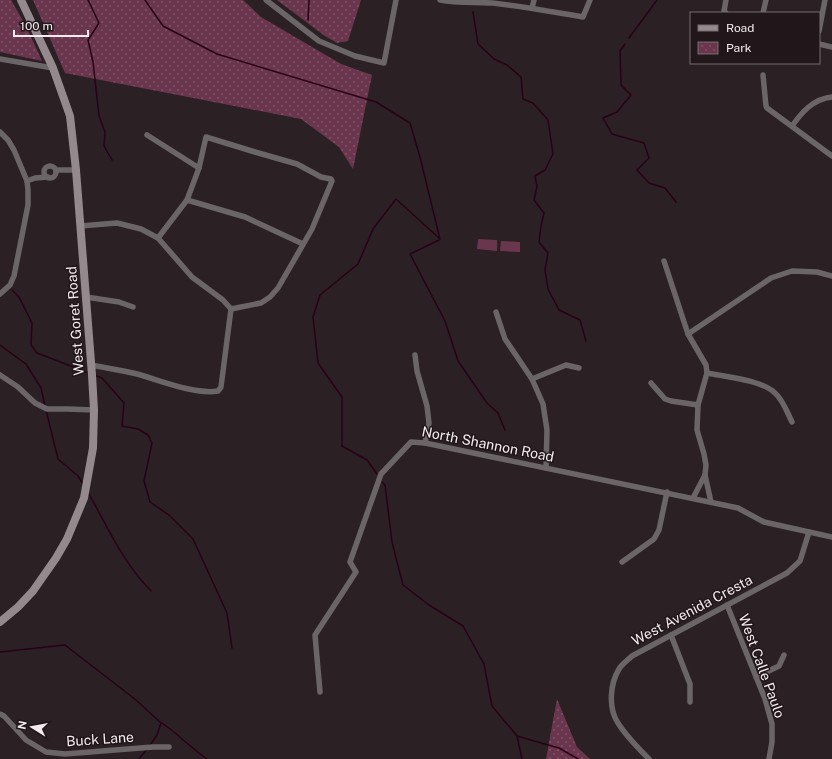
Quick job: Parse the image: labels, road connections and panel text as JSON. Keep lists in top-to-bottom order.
{
  "streets": {
    "street": [
      "West Goret Road",
      "North Shannon Road",
      "West Avenida Cresta",
      "West Calle Paulo",
      "Buck Lane"
    ]
  },
  "crossings": [
    ["North Shannon Road", "West Avenida Cresta"],
    ["West Avenida Cresta", "West Calle Paulo"]
  ],
  "legend": ["Road", "Park"],
  "scale_bar": "100 m",
  "north": "left"
}
